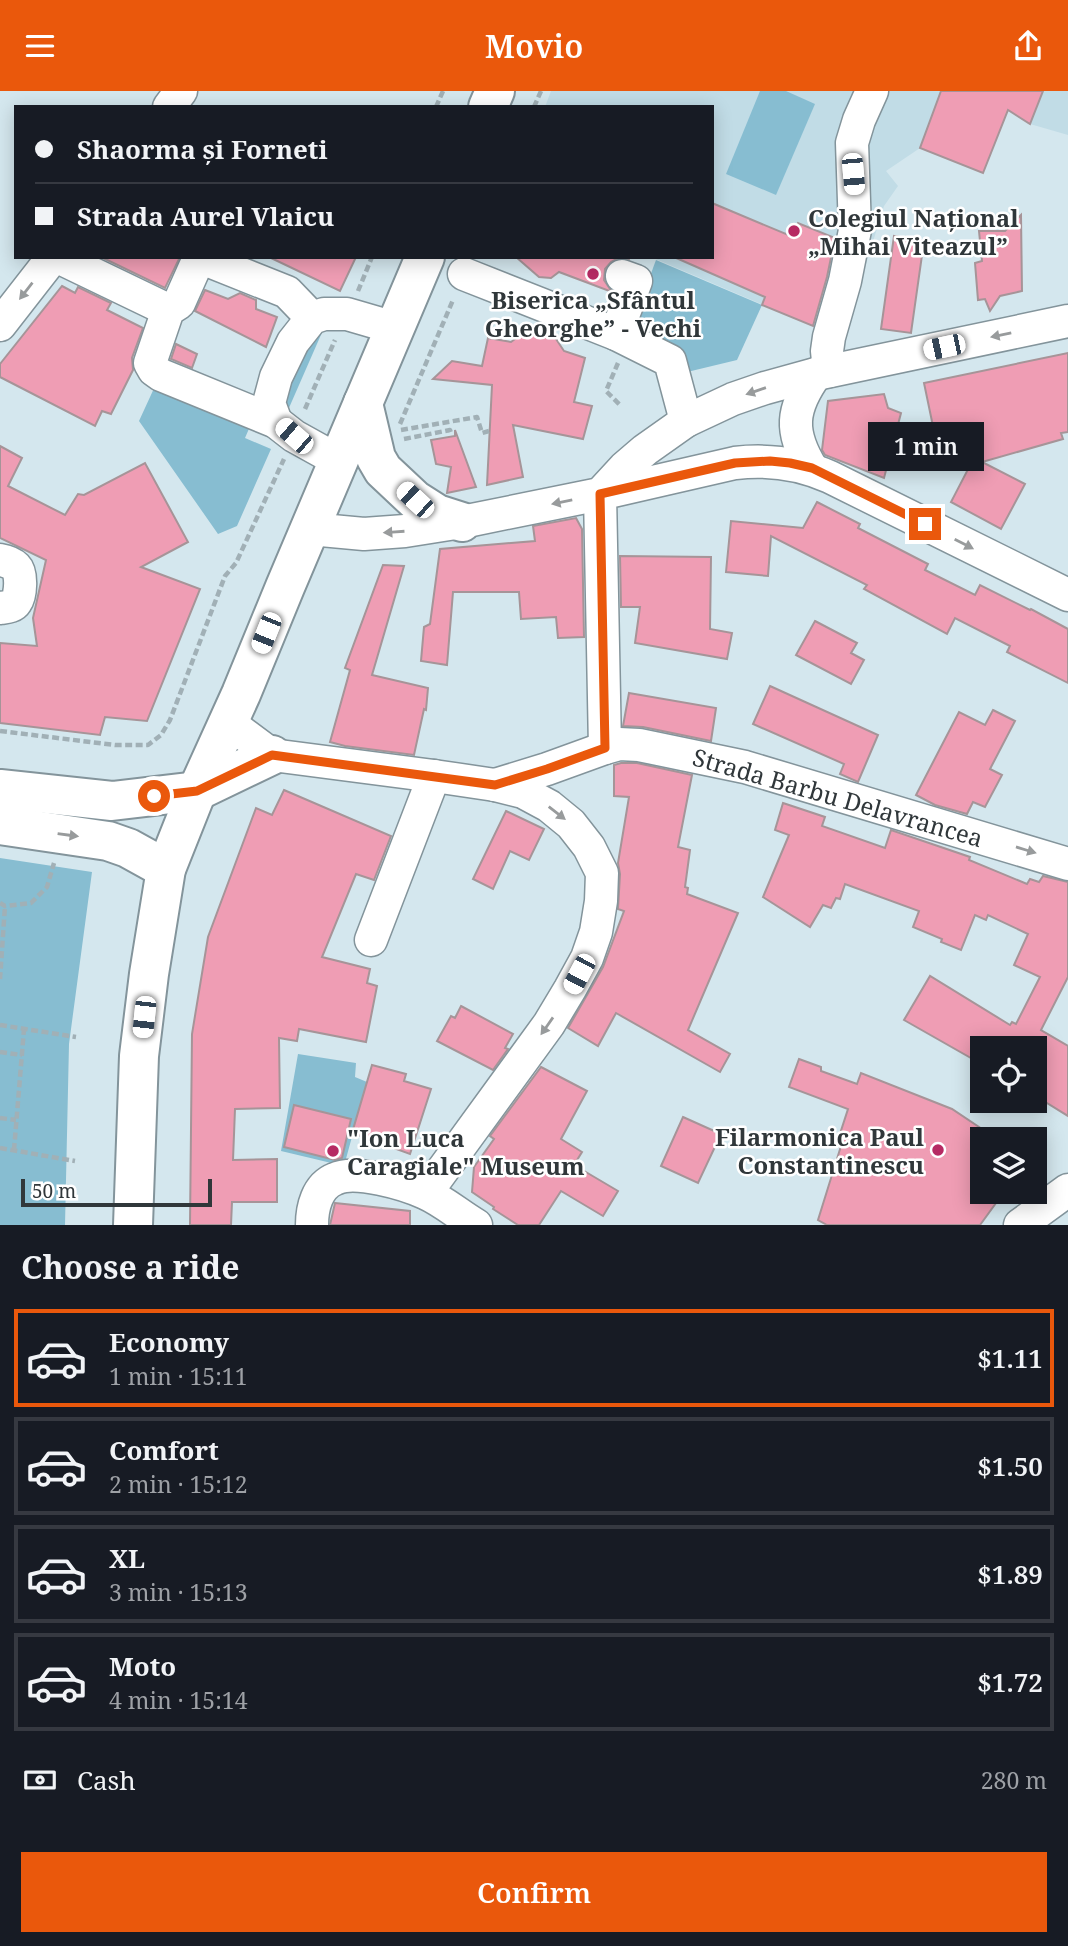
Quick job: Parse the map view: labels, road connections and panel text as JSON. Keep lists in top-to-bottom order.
{
  "streets": {
    "street": ["Strada Barbu Delavrancea"]
  },
  "places": [
    "Colegiul Național „Mihai Viteazul”",
    "Biserica „Sfântul Gheorghe” - Vechi",
    "Filarmonica Paul Constantinescu",
    "\"Ion Luca Caragiale\" Museum"
  ],
  "scale_bar": "50 m",
  "page": {
    "header": "Movio",
    "banner": ["Shaorma și Forneti", "Strada Aurel Vlaicu"],
    "bubble": "1 min",
    "scale": "50 m",
    "heading": "Choose a ride",
    "list": [
      {
        "name": "Economy",
        "note": "1 min · 15:11",
        "value": "$1.11"
      },
      {
        "name": "Comfort",
        "note": "2 min · 15:12",
        "value": "$1.50"
      },
      {
        "name": "XL",
        "note": "3 min · 15:13",
        "value": "$1.89"
      },
      {
        "name": "Moto",
        "note": "4 min · 15:14",
        "value": "$1.72"
      }
    ],
    "pay": ["Cash", "280 m"],
    "buttons": "Confirm"
  }
}
